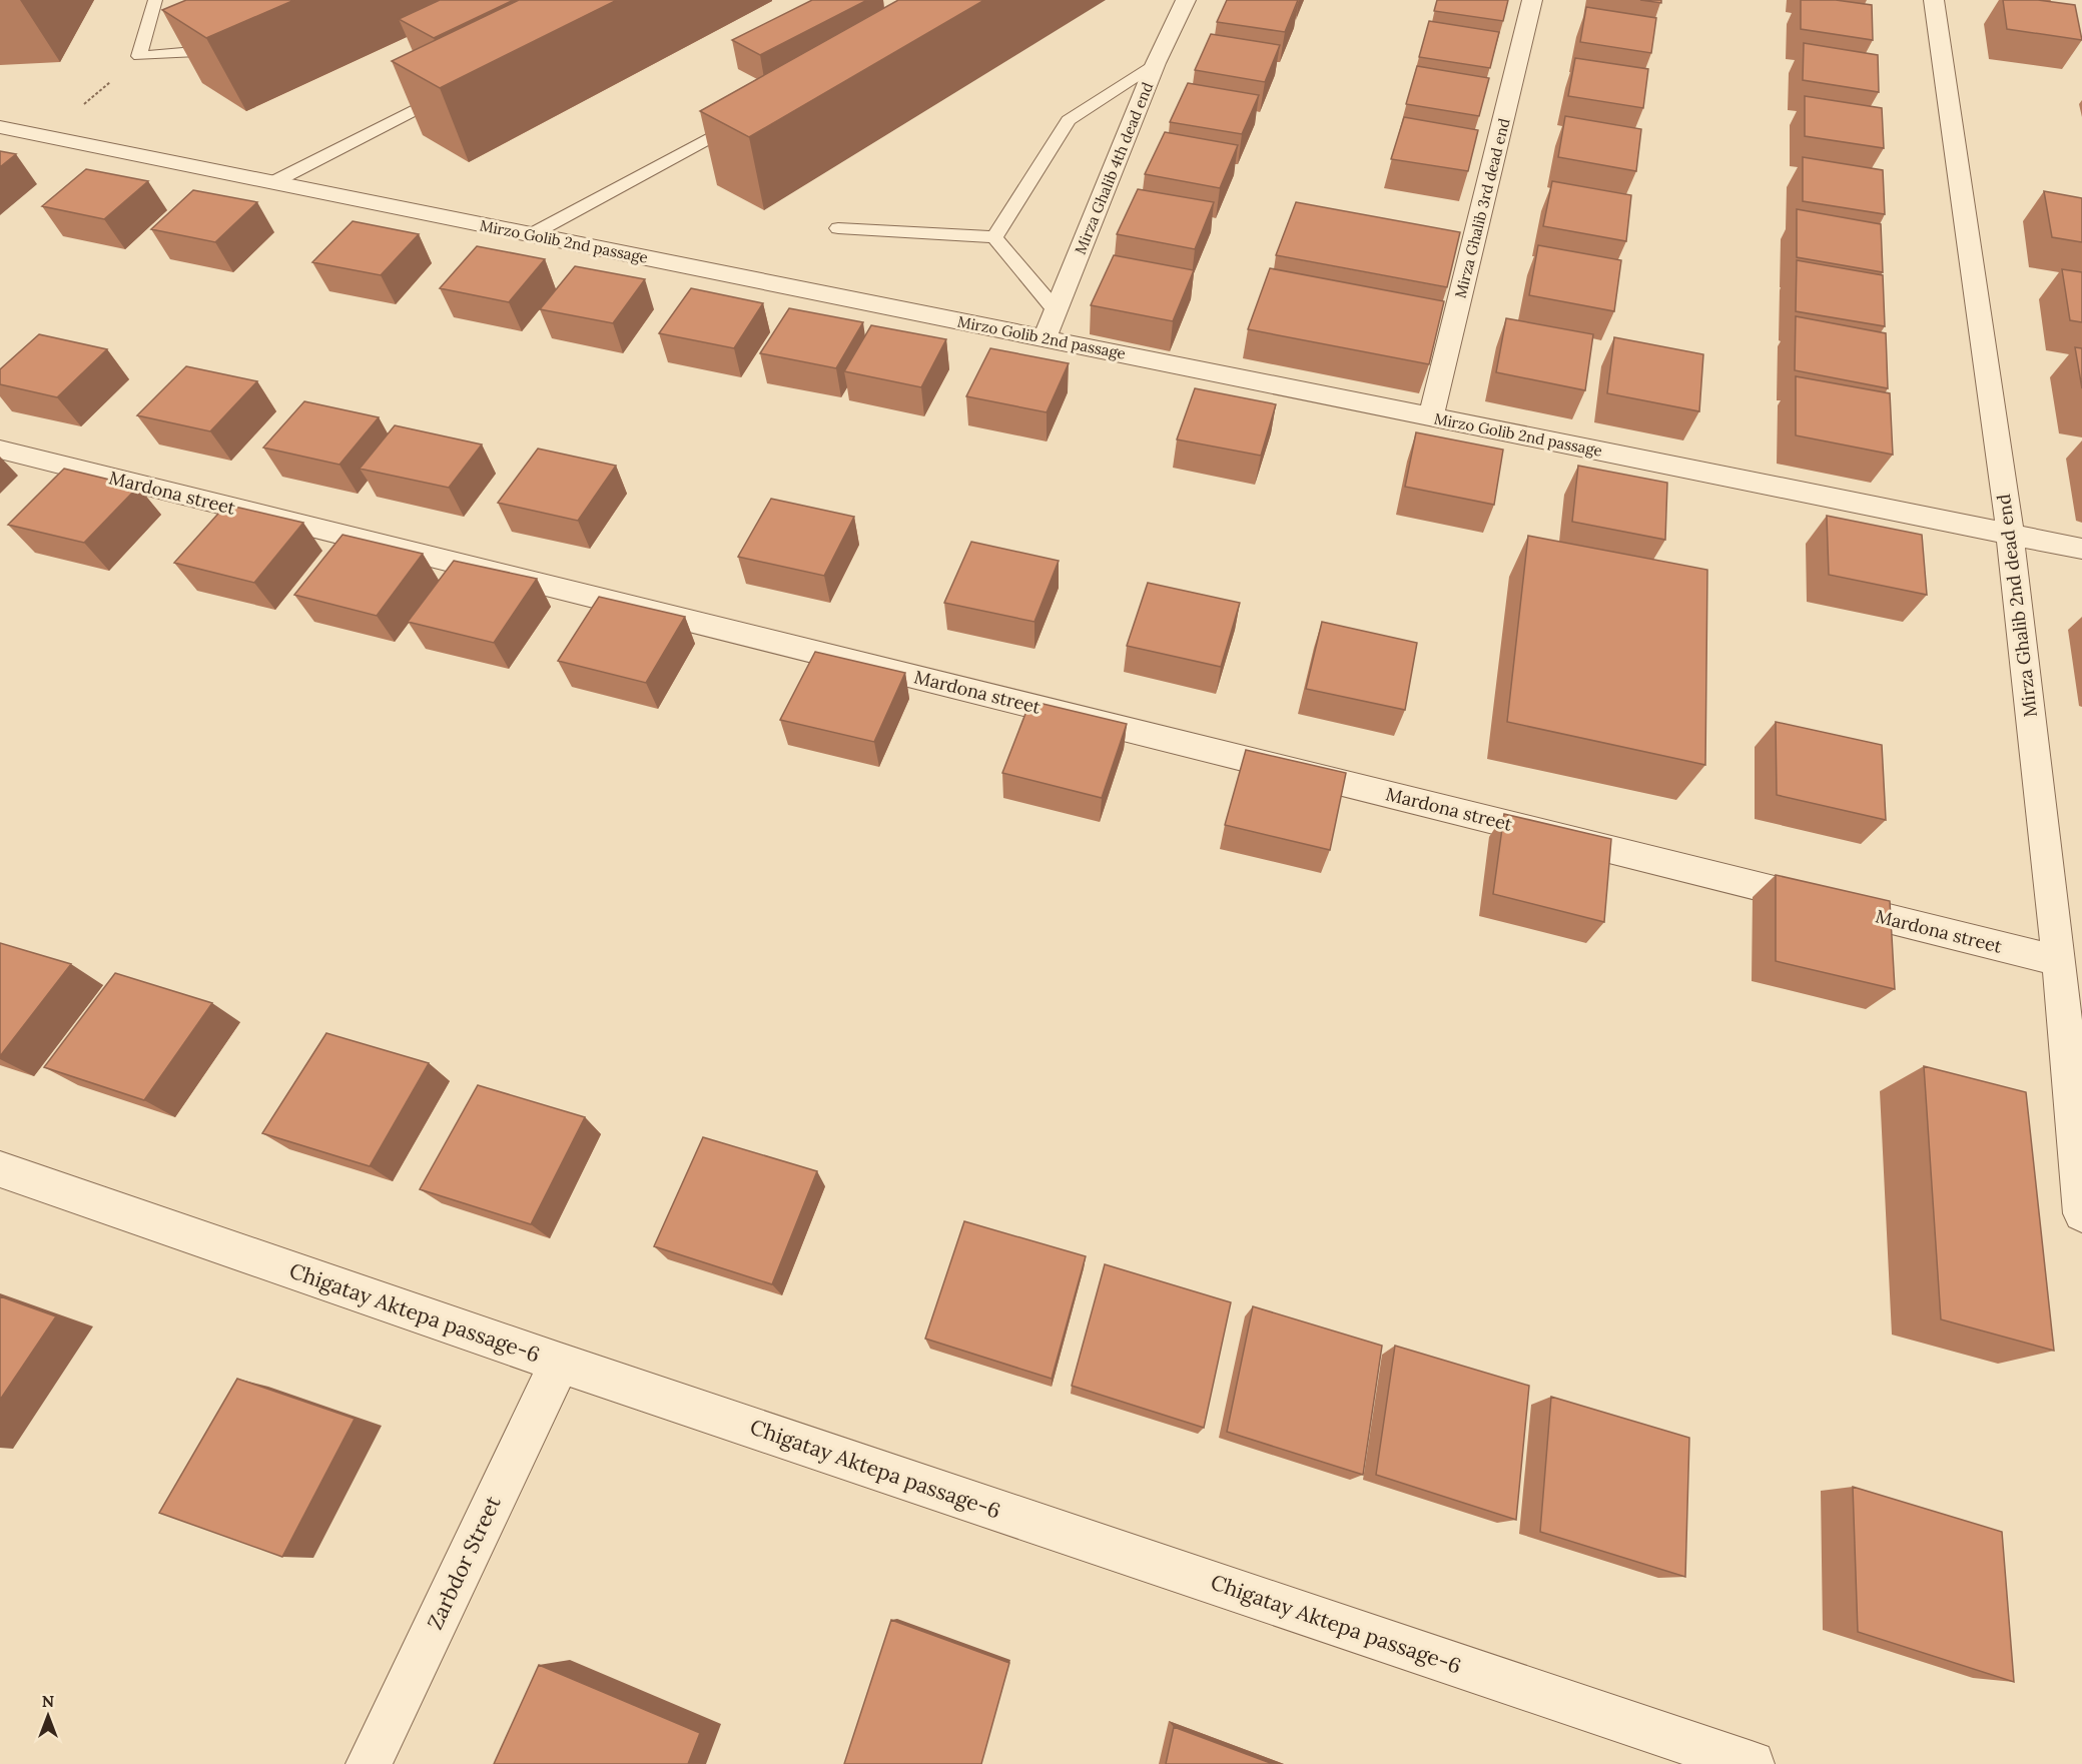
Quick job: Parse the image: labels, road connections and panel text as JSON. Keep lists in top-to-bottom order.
{
  "streets": {
    "street": [
      "Mirza Ghalib 4th dead end",
      "Mirza Ghalib 3rd dead end",
      "Mirzo Golib 2nd passage",
      "Mardona street",
      "Mirza Ghalib 2nd dead end",
      "Chigatay Aktepa passage-6",
      "Zarbdor Street"
    ]
  },
  "crossings": [
    ["Mirza Ghalib 4th dead end", "Mirzo Golib 2nd passage"],
    ["Mirza Ghalib 3rd dead end", "Mirzo Golib 2nd passage"],
    ["Mirzo Golib 2nd passage", "Mirza Ghalib 2nd dead end"],
    ["Mardona street", "Mirza Ghalib 2nd dead end"],
    ["Chigatay Aktepa passage-6", "Zarbdor Street"]
  ],
  "north": "top"
}
